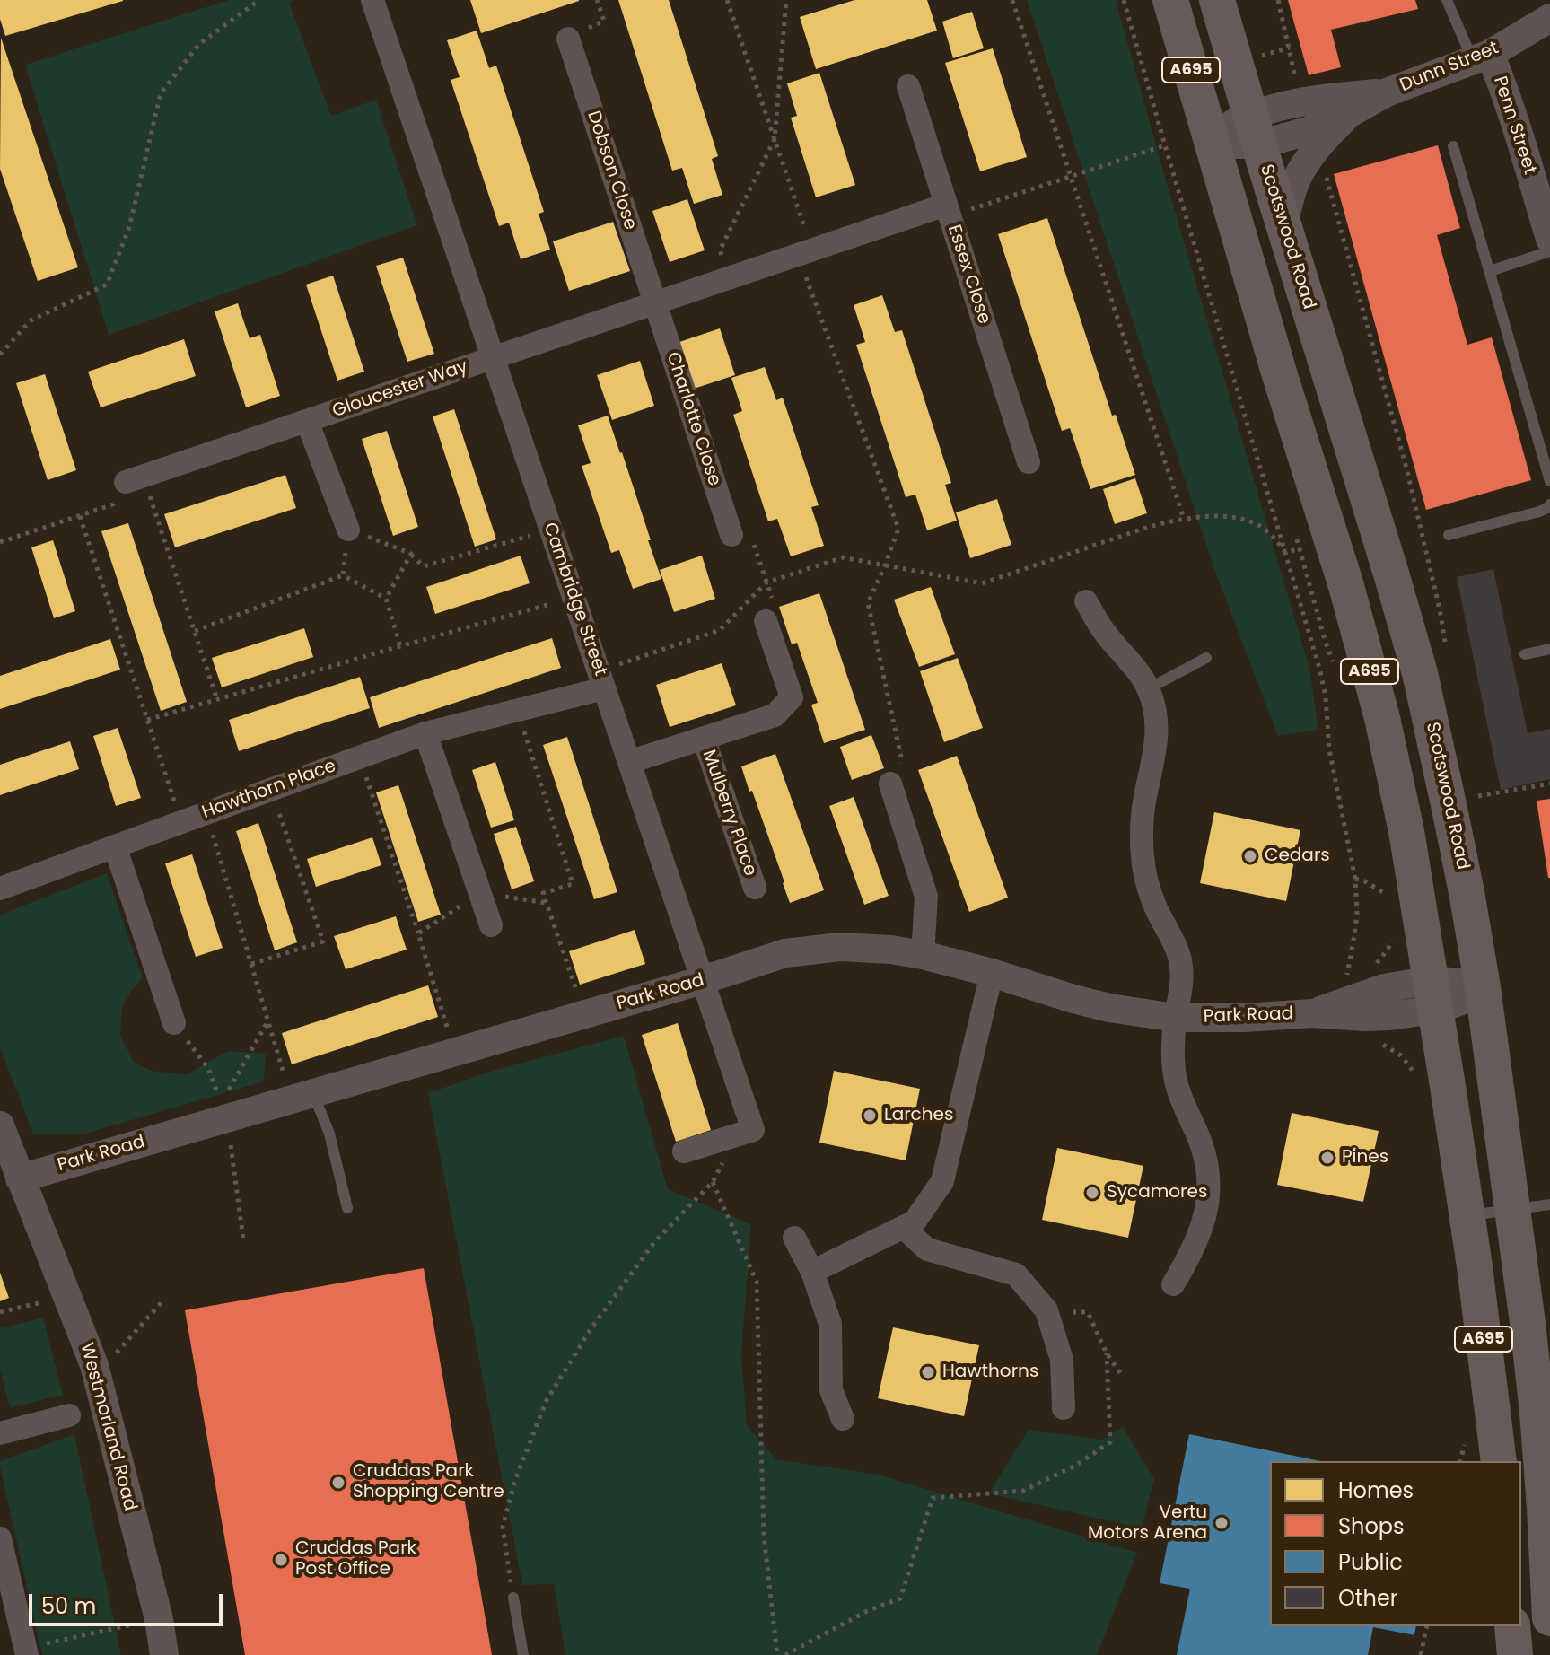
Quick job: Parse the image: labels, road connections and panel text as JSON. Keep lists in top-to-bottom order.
{
  "streets": {
    "main road": ["A695", "Scotswood Road"],
    "street": [
      "Dunn Street",
      "Penn Street",
      "Dobson Close",
      "Essex Close",
      "Gloucester Way",
      "Charlotte Close",
      "Cambridge Street",
      "Hawthorn Place",
      "Mulberry Place",
      "Park Road",
      "Westmorland Road"
    ]
  },
  "crossings": [
    ["Dunn Street", "A695"],
    ["Dunn Street", "Penn Street"],
    ["Dunn Street", "Scotswood Road"],
    ["A695", "Park Road"],
    ["Dobson Close", "Gloucester Way"],
    ["Dobson Close", "Charlotte Close"],
    ["Scotswood Road", "Park Road"],
    ["Essex Close", "Gloucester Way"],
    ["Gloucester Way", "Charlotte Close"],
    ["Gloucester Way", "Cambridge Street"],
    ["Cambridge Street", "Hawthorn Place"],
    ["Cambridge Street", "Park Road"],
    ["Park Road", "Westmorland Road"]
  ],
  "places": [
    "Cedars",
    "Larches",
    "Pines",
    "Sycamores",
    "Hawthorns",
    "Cruddas Park Shopping Centre",
    "Vertu Motors Arena",
    "Cruddas Park Post Office"
  ],
  "legend": [
    "Homes",
    "Shops",
    "Public",
    "Other"
  ],
  "scale_bar": "50 m"
}
